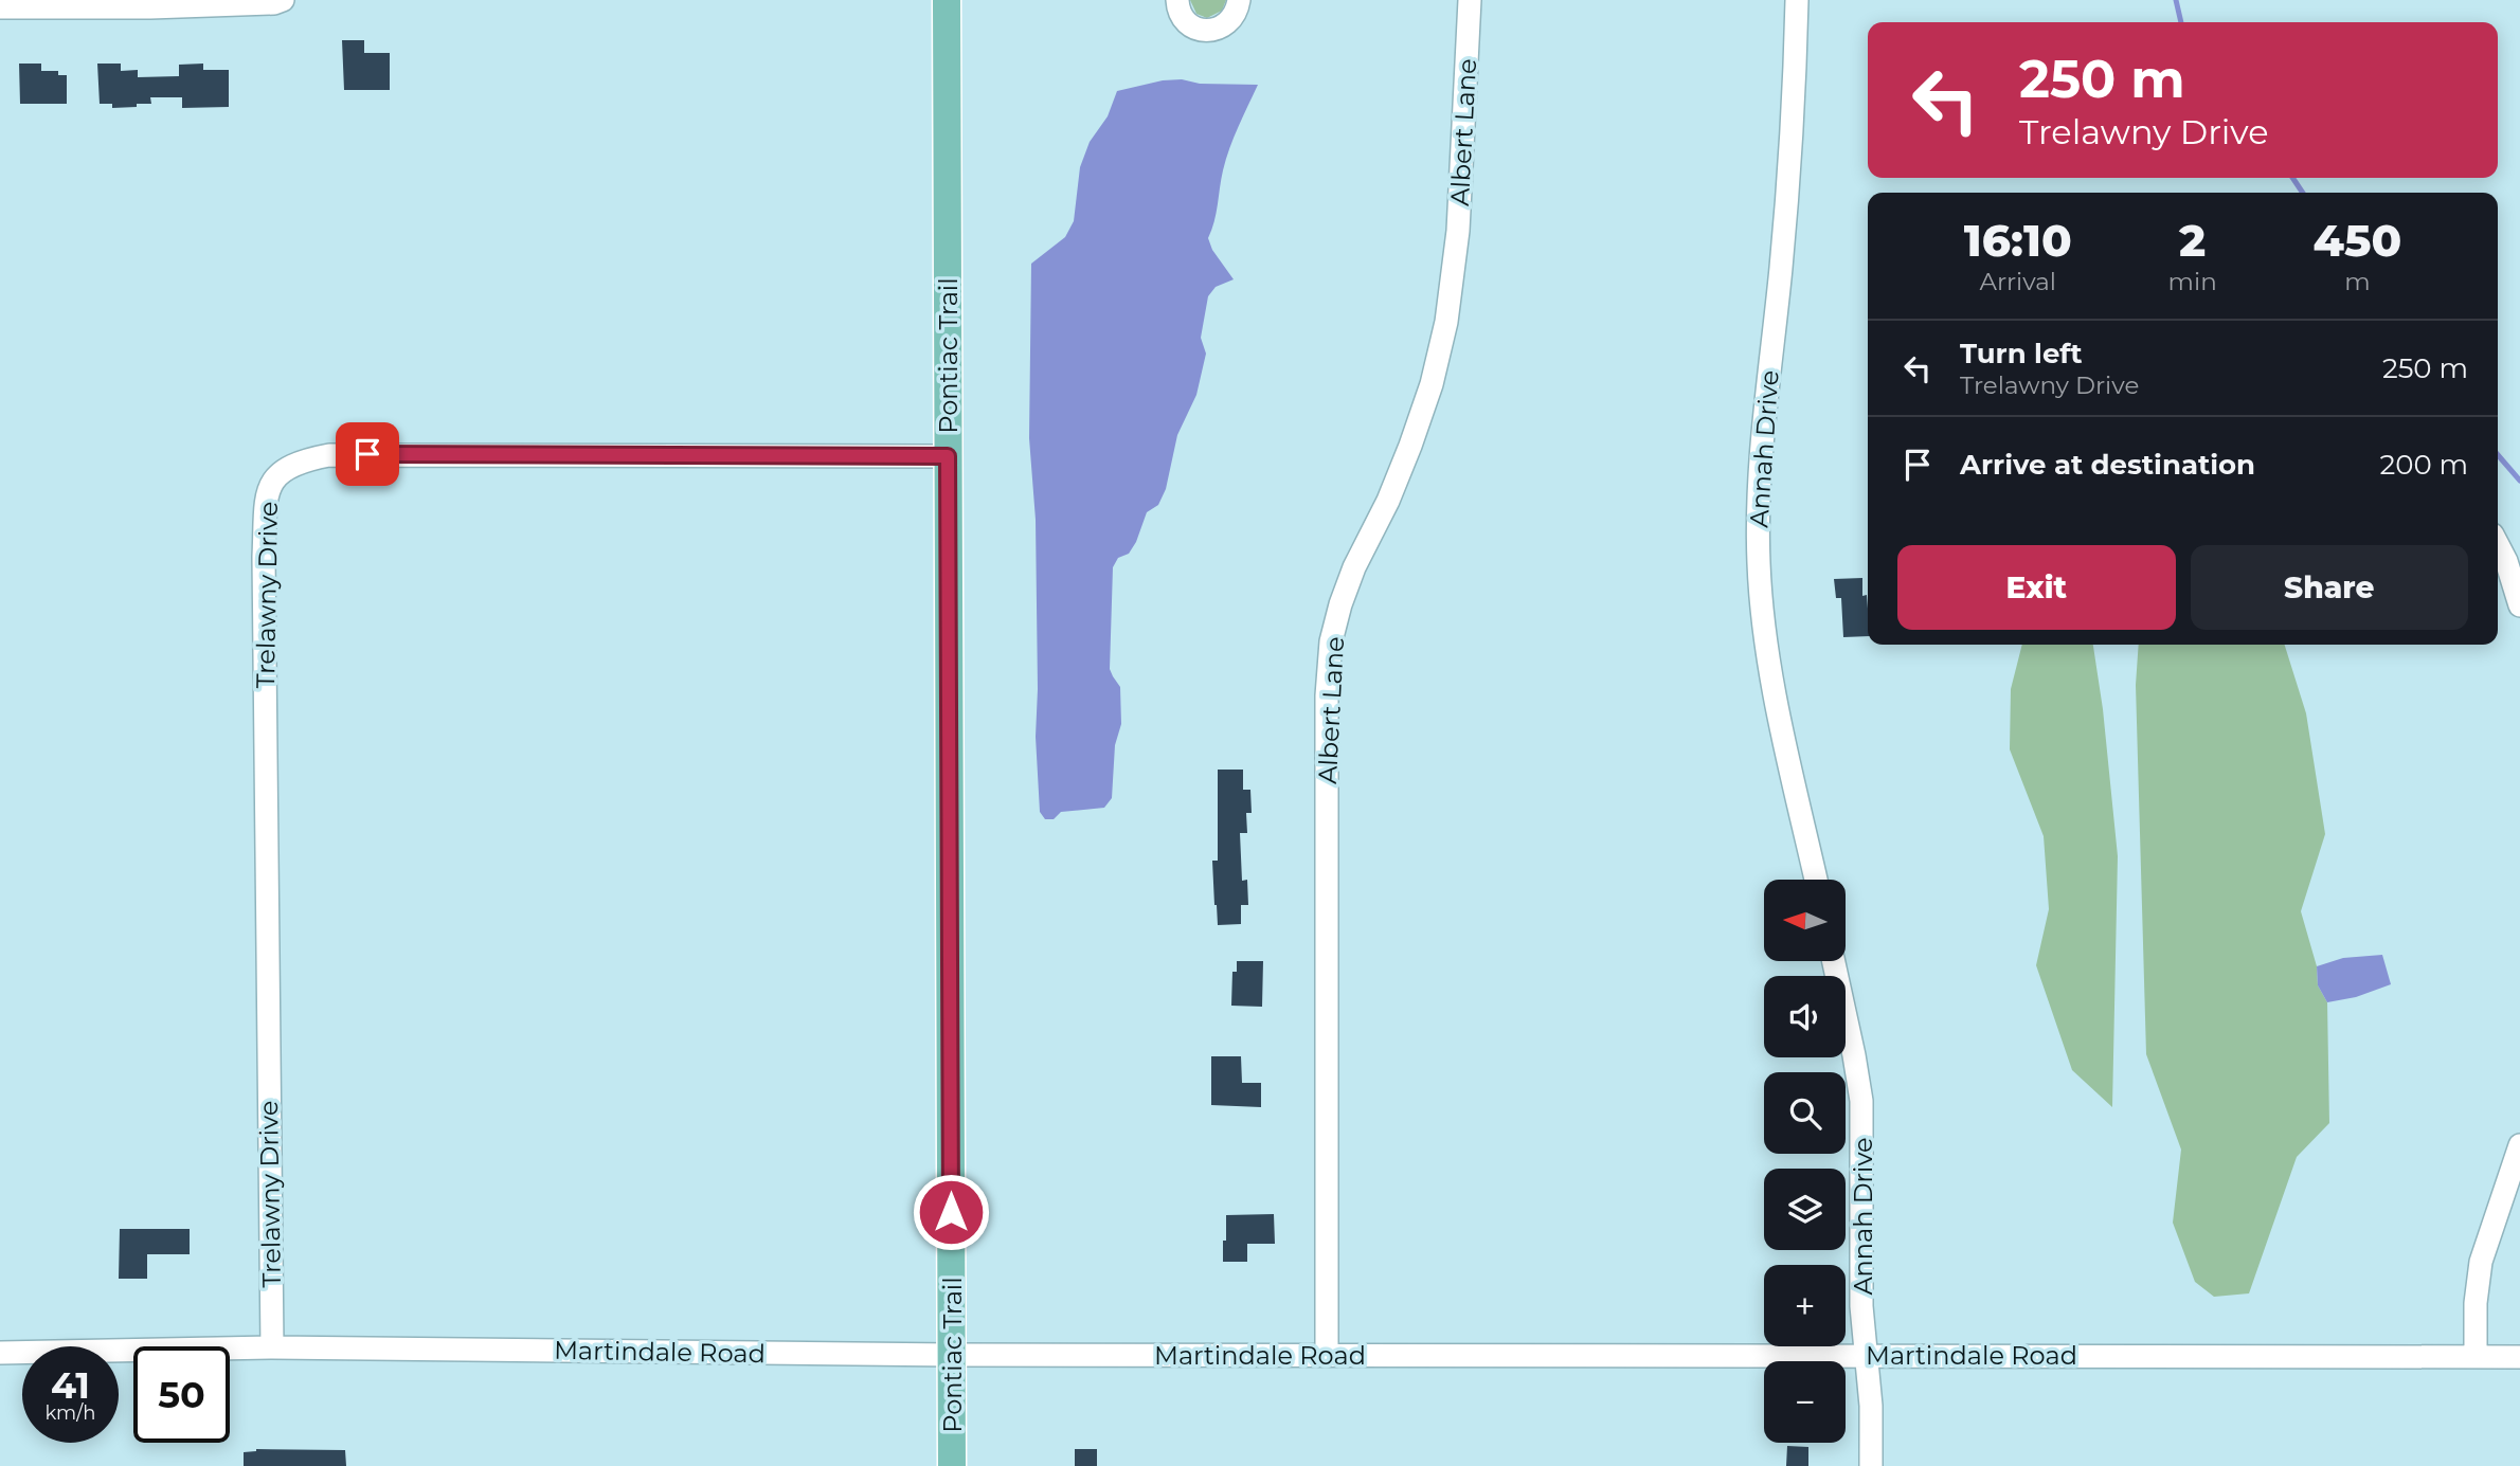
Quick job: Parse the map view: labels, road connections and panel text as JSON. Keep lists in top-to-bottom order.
{
  "streets": {
    "main road": ["Pontiac Trail"],
    "street": [
      "Albert Lane",
      "Annah Drive",
      "Trelawny Drive",
      "Martindale Road"
    ]
  },
  "crossings": [
    ["Albert Lane", "Martindale Road"],
    ["Pontiac Trail", "Trelawny Drive"],
    ["Pontiac Trail", "Martindale Road"],
    ["Annah Drive", "Martindale Road"],
    ["Trelawny Drive", "Martindale Road"]
  ],
  "north": "left",
  "page": {
    "turn": ["250 m", "Trelawny Drive"],
    "eta": [
      "16:10",
      "Arrival",
      "2",
      "min",
      "450",
      "m"
    ],
    "list": [
      {
        "name": "Turn left",
        "note": "Trelawny Drive",
        "value": "250 m"
      },
      {
        "name": "Arrive at destination",
        "value": "200 m"
      }
    ],
    "buttons": ["Exit", "Share"],
    "map_buttons": ["+", "−"],
    "speed": "41 km/h",
    "limit": "50"
  }
}
